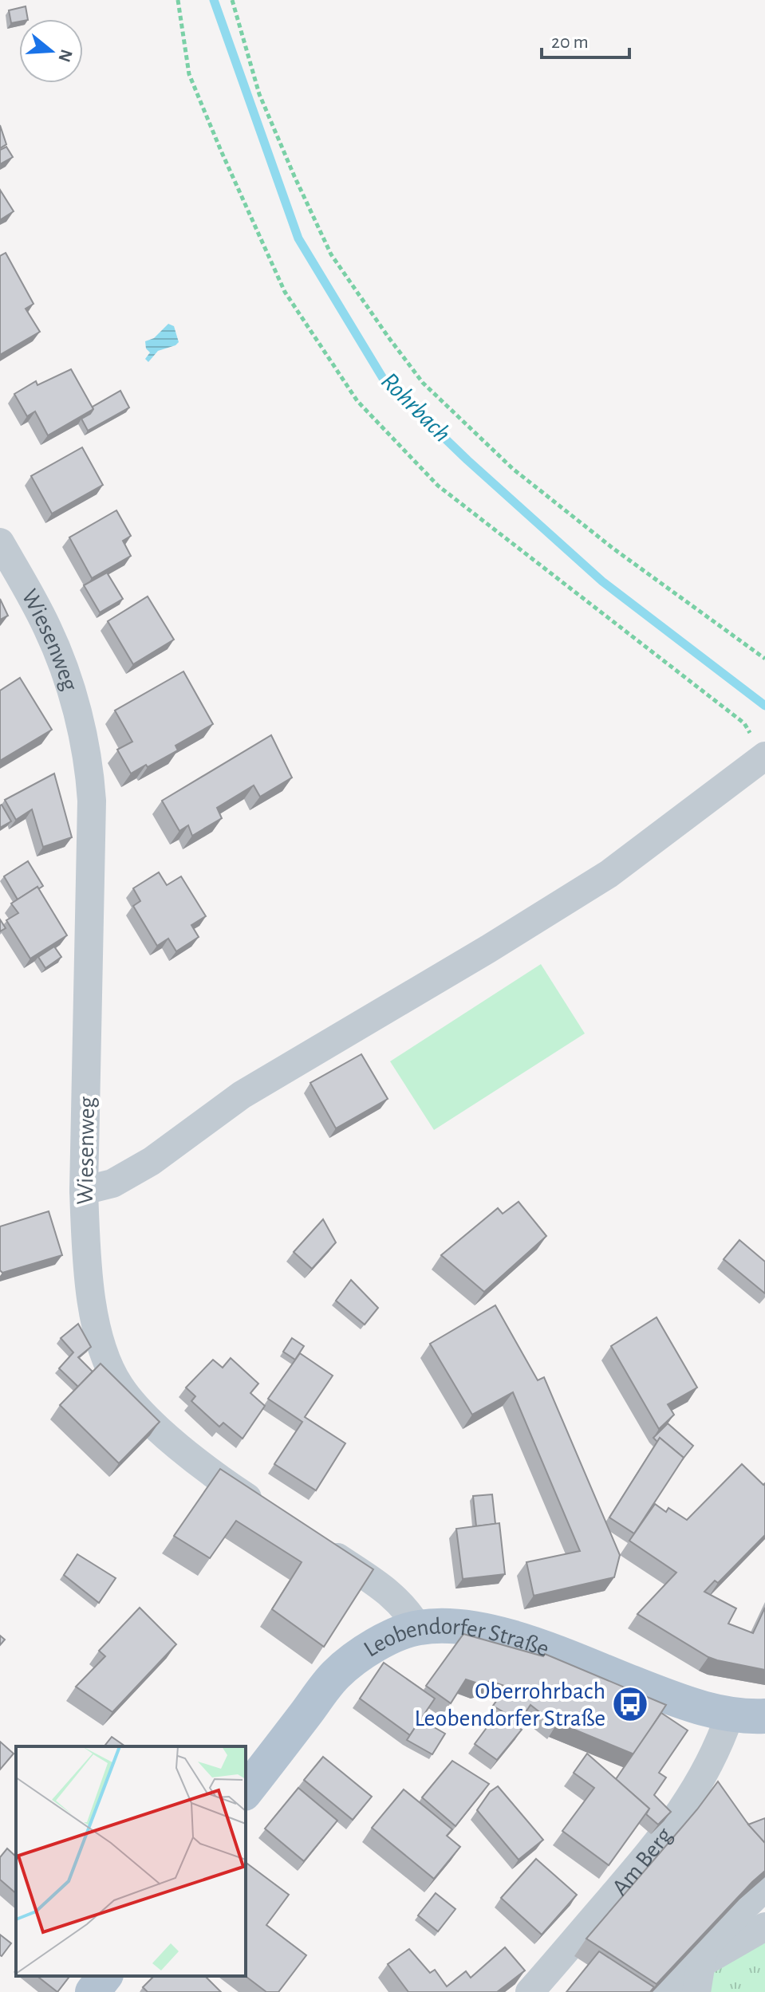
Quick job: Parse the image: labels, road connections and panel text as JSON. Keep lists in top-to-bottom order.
{
  "streets": {
    "main road": ["Leobendorfer Straße"],
    "street": ["Wiesenweg", "Am Berg"]
  },
  "crossings": [
    ["Leobendorfer Straße", "Am Berg"]
  ],
  "water": ["Rohrbach"],
  "places": {
    "bus stop": ["Oberrohrbach Leobendorfer Straße"]
  },
  "scale_bar": "20 m",
  "north": "right"
}
